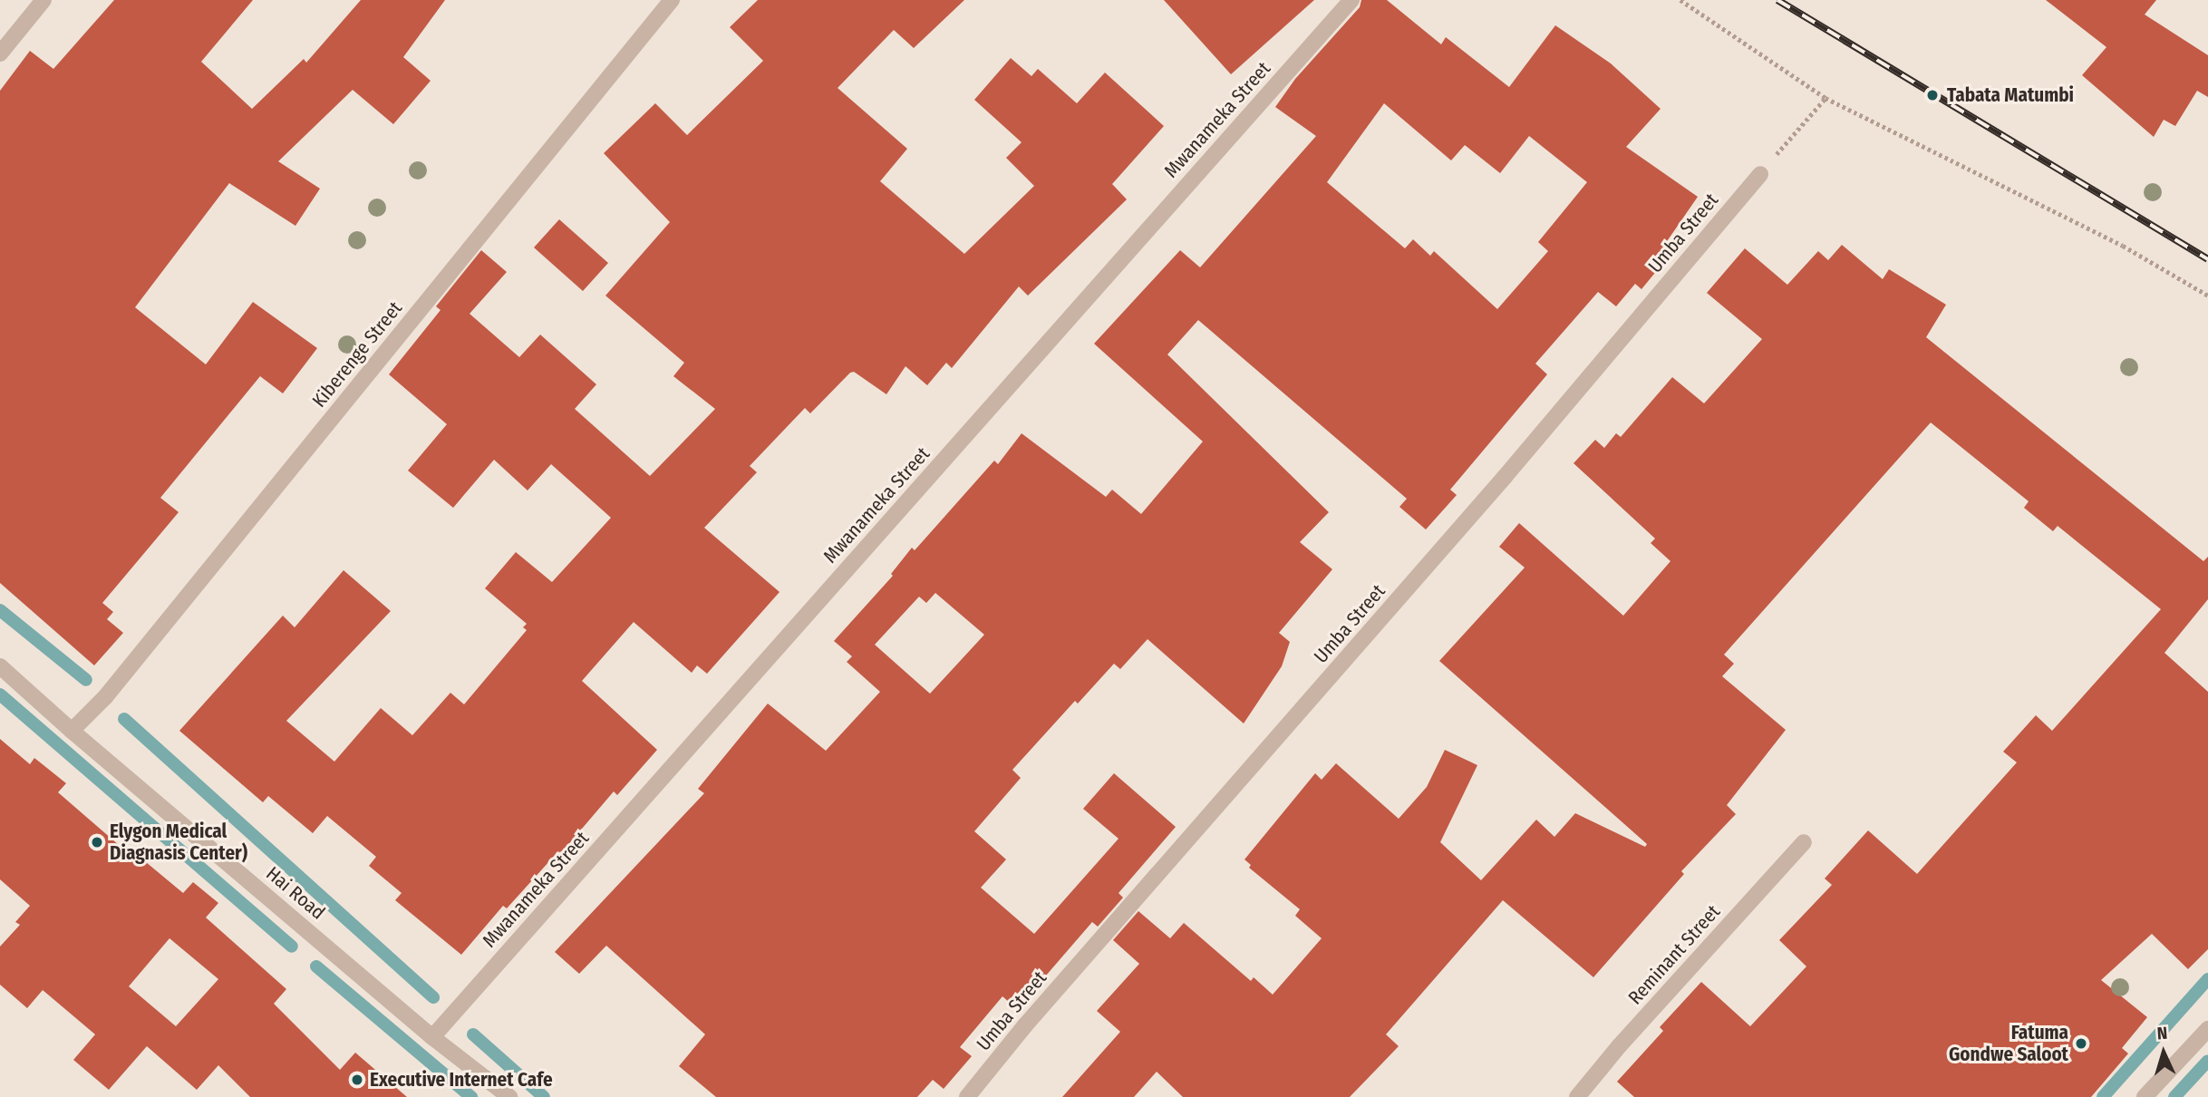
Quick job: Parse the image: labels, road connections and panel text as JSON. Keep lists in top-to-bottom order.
{
  "streets": {
    "street": [
      "Mwanameka Street",
      "Umba Street",
      "Kiberenge Street",
      "Hai Road",
      "Reminant Street"
    ]
  },
  "crossings": [
    ["Mwanameka Street", "Hai Road"],
    ["Kiberenge Street", "Hai Road"]
  ],
  "places": [
    "Tabata Matumbi",
    "Elygon Medical Diagnasis Center)",
    "Fatuma Gondwe Saloot",
    "Executive Internet Cafe"
  ],
  "north": "top"
}
